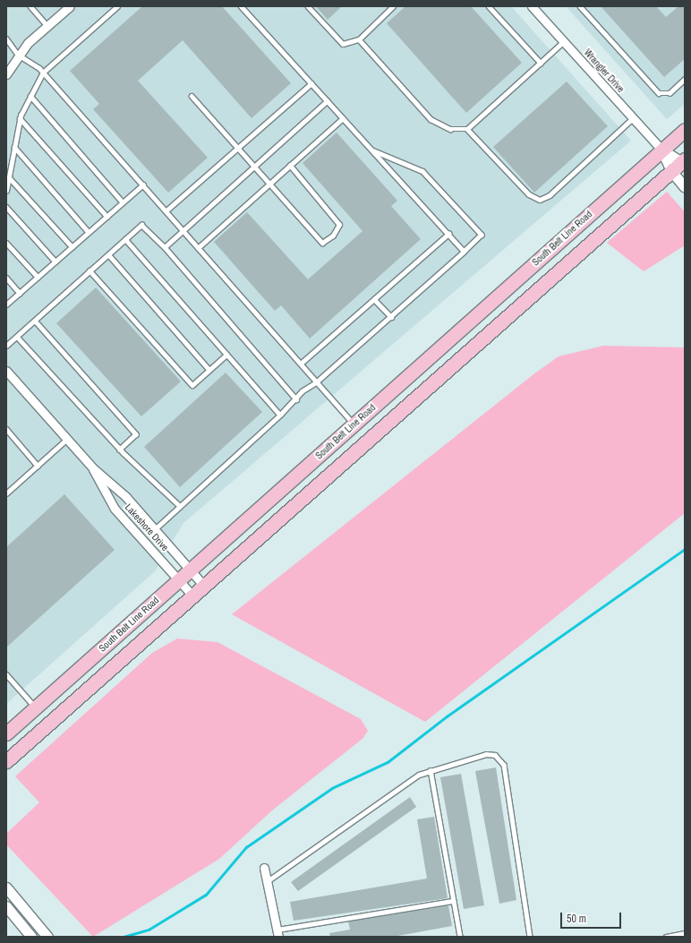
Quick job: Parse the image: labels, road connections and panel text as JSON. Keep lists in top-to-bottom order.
{
  "streets": {
    "main road": ["South Belt Line Road"],
    "street": ["Wrangler Drive", "Lakeshore Drive"]
  },
  "crossings": [
    ["Wrangler Drive", "South Belt Line Road"],
    ["South Belt Line Road", "Lakeshore Drive"]
  ],
  "scale_bar": "50 m"
}
